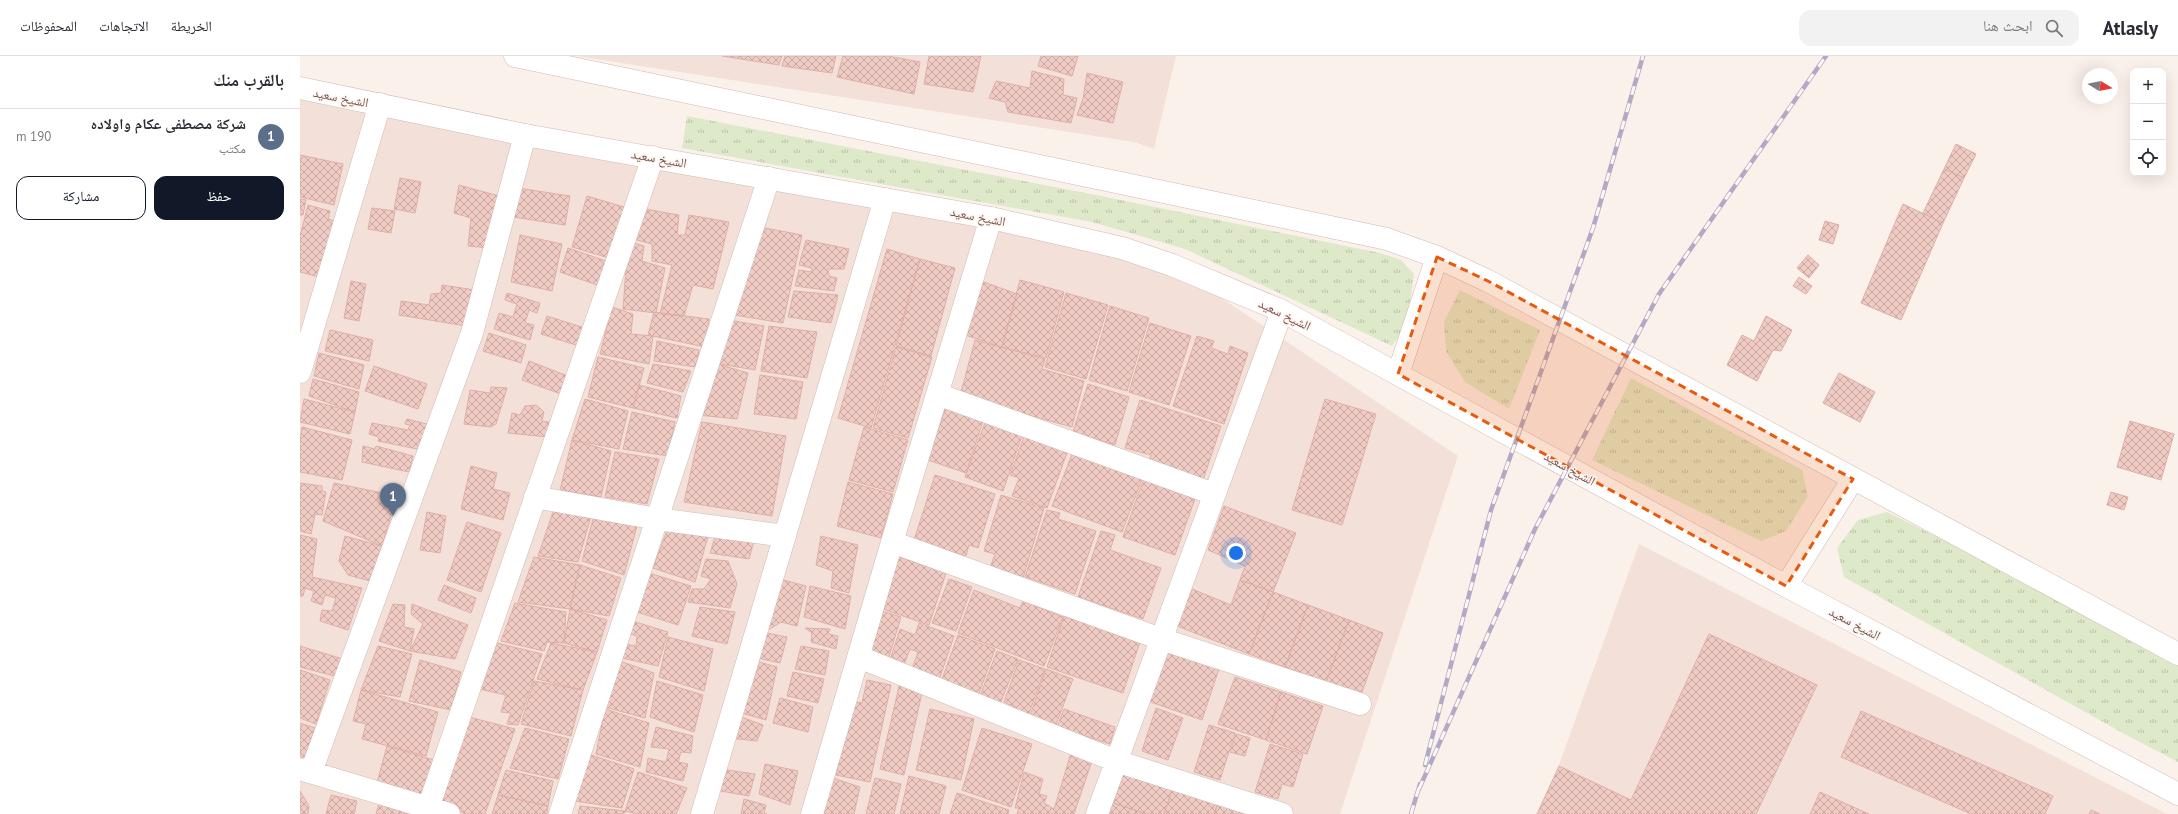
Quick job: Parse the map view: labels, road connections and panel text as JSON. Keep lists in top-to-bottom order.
{
  "streets": {
    "street": ["الشيخ سعيد"]
  },
  "north": "right",
  "page": {
    "header": "Atlasly",
    "search": "ابحث هنا",
    "nav": ["الخريطة", "الاتجاهات", "المحفوظات"],
    "heading": "بالقرب منك",
    "map_buttons": ["+", "−"],
    "list": [
      {
        "mark": "1",
        "name": "شركة مصطفى عكام واولاده",
        "note": "مكتب",
        "value": "190 m"
      }
    ],
    "buttons": ["حفظ", "مشاركة"],
    "pins": "1"
  }
}
